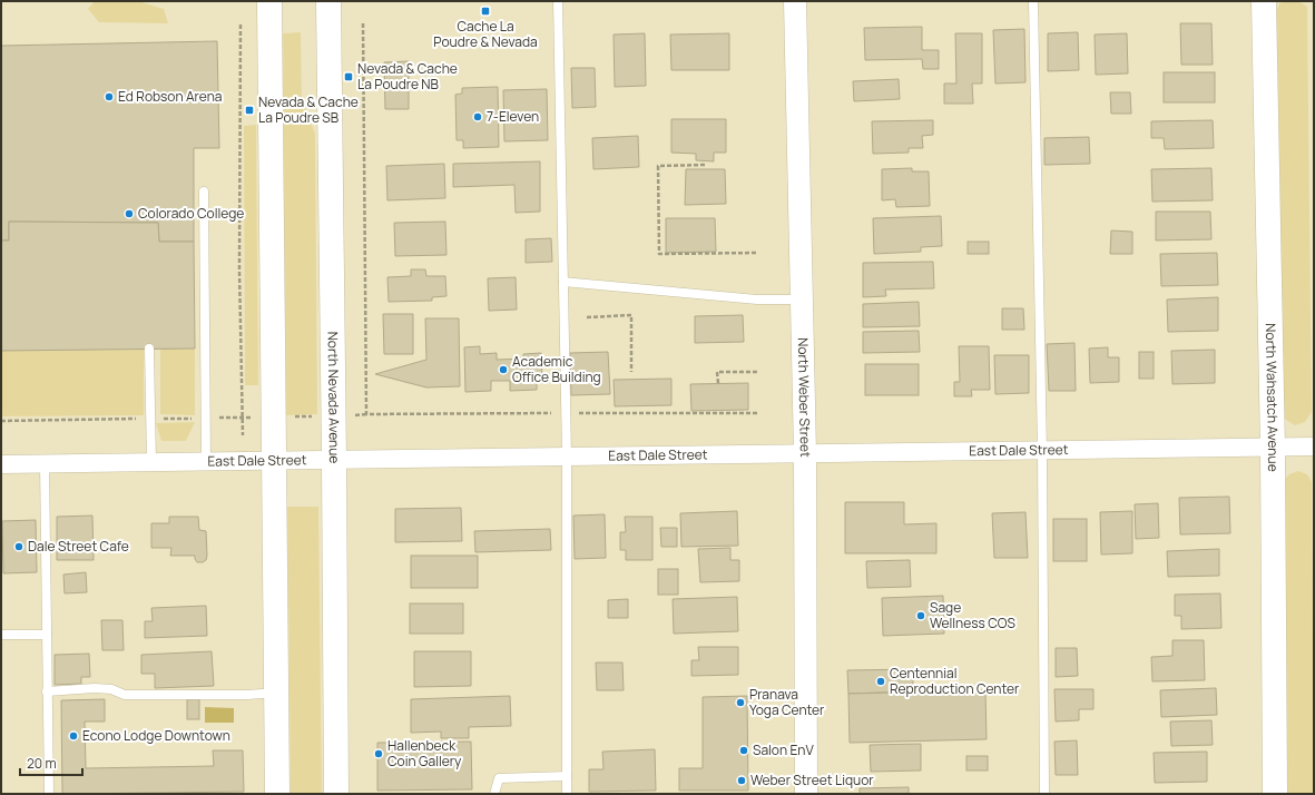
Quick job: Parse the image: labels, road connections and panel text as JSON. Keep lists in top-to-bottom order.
{
  "streets": {
    "main road": ["North Nevada Avenue", "North Wahsatch Avenue"],
    "street": ["North Weber Street", "East Dale Street"]
  },
  "crossings": [
    ["North Nevada Avenue", "East Dale Street"],
    ["North Weber Street", "East Dale Street"],
    ["North Wahsatch Avenue", "East Dale Street"]
  ],
  "places": {
    "transit": ["Cache La Poudre & Nevada", "Nevada & Cache La Poudre NB", "Nevada & Cache La Poudre SB"],
    "other": [
      "Ed Robson Arena",
      "7-Eleven",
      "Colorado College",
      "Academic Office Building",
      "Dale Street Cafe",
      "Sage Wellness COS",
      "Centennial Reproduction Center",
      "Pranava Yoga Center",
      "Econo Lodge Downtown",
      "Salon EnV",
      "Hallenbeck Coin Gallery",
      "Weber Street Liquor"
    ]
  },
  "scale_bar": "20 m"
}
